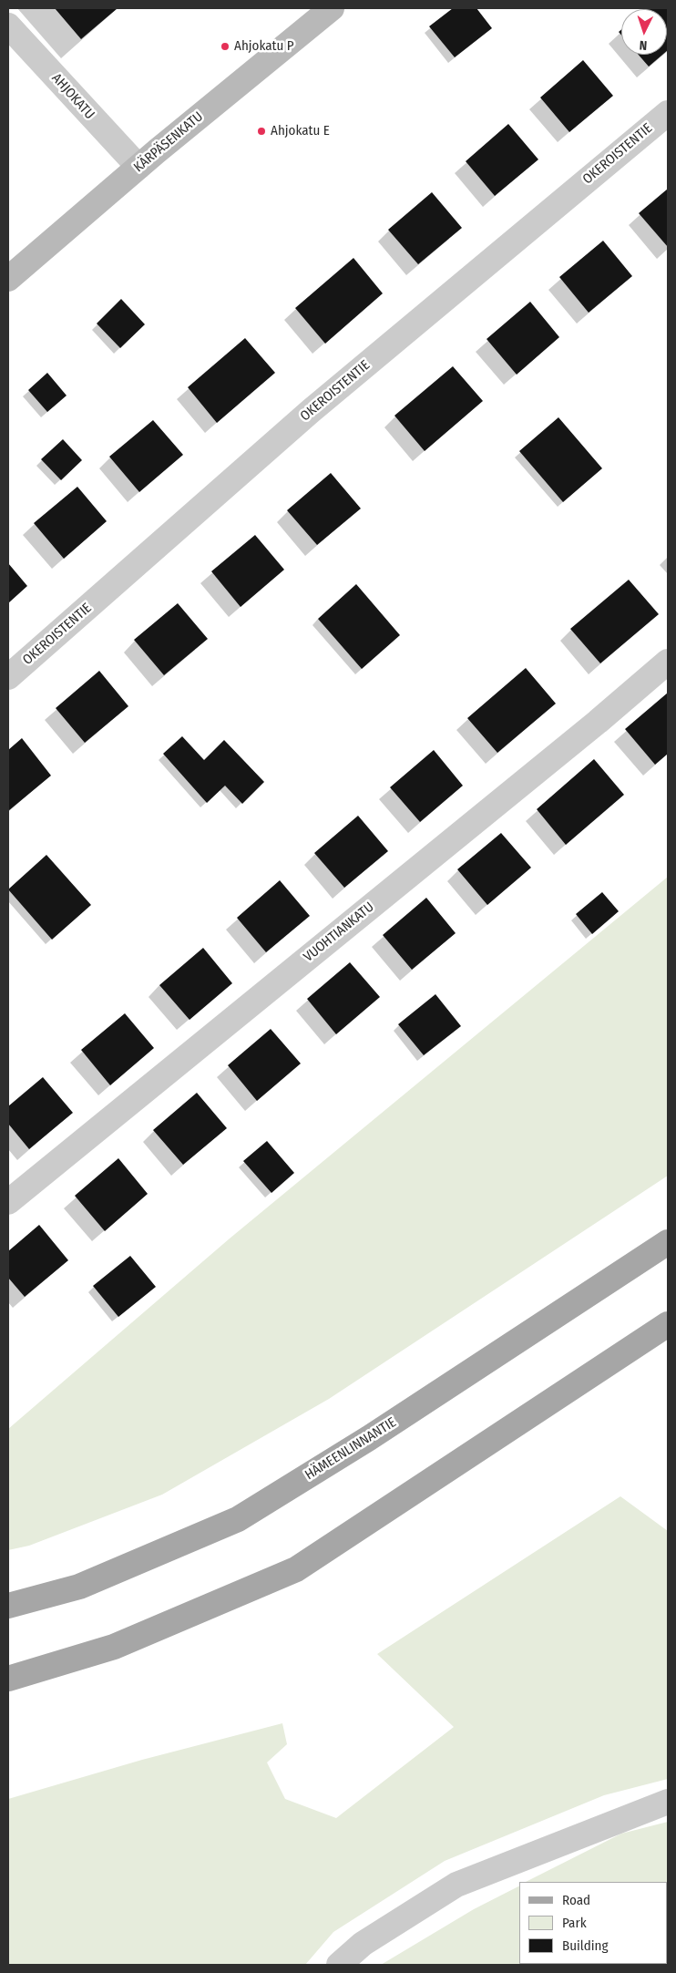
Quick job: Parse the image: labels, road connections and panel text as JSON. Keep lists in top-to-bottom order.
{
  "streets": {
    "main road": ["HÄMEENLINNANTIE"],
    "street": [
      "AHJOKATU",
      "KÄRPÄSENKATU",
      "OKEROISTENTIE",
      "VUOHTIANKATU"
    ]
  },
  "crossings": [
    ["AHJOKATU", "KÄRPÄSENKATU"]
  ],
  "places": ["Ahjokatu P", "Ahjokatu E"],
  "legend": ["Road", "Park", "Building"],
  "north": "bottom"
}
